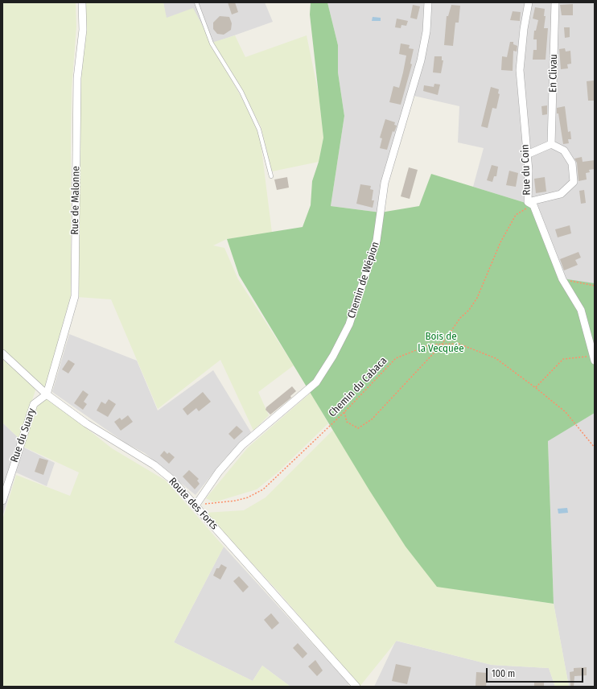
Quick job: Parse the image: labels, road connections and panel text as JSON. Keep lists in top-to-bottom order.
{
  "streets": {
    "street": [
      "En Clivau",
      "Rue du Coin",
      "Rue de Malonne",
      "Chemin de Wépion",
      "Rue du Suary",
      "Route des Forts"
    ],
    "path": ["Chemin du Cabaca"]
  },
  "crossings": [
    ["Rue de Malonne", "Rue du Suary"],
    ["Rue de Malonne", "Route des Forts"],
    ["Chemin de Wépion", "Chemin du Cabaca"],
    ["Chemin de Wépion", "Route des Forts"],
    ["Chemin du Cabaca", "Route des Forts"],
    ["Rue du Suary", "Route des Forts"]
  ],
  "parks": ["Bois de la Vecquée"],
  "scale_bar": "100 m"
}
